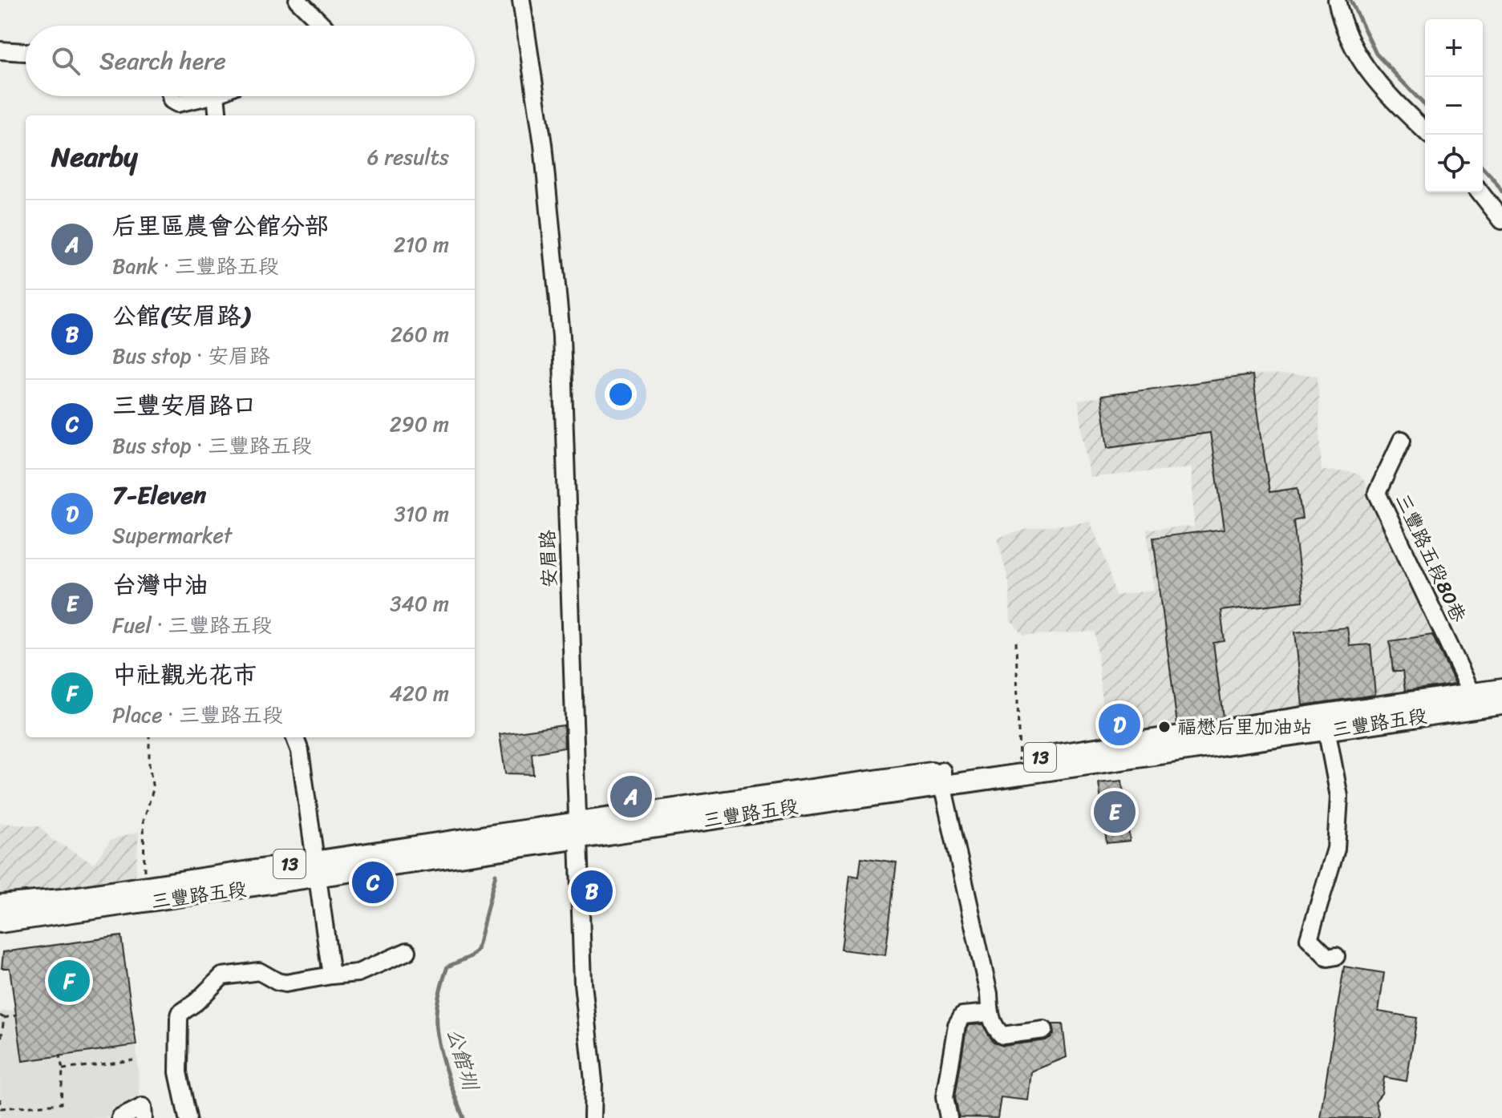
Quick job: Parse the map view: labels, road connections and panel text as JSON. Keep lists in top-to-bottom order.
{
  "streets": {
    "main road": ["三豐路五段", "13"],
    "street": ["三豐路五段80巷", "安眉路"]
  },
  "crossings": [
    ["三豐路五段80巷", "三豐路五段"],
    ["安眉路", "三豐路五段"]
  ],
  "water": ["公館圳"],
  "places": ["福懋后里加油站"],
  "page": {
    "map_buttons": ["+", "−"],
    "search": "Search here",
    "heading": ["Nearby", "6 results"],
    "list": [
      {
        "mark": "A",
        "name": "后里區農會公館分部",
        "note": "Bank · 三豐路五段",
        "value": "210 m"
      },
      {
        "mark": "B",
        "name": "公館(安眉路)",
        "note": "Bus stop · 安眉路",
        "value": "260 m"
      },
      {
        "mark": "C",
        "name": "三豐安眉路口",
        "note": "Bus stop · 三豐路五段",
        "value": "290 m"
      },
      {
        "mark": "D",
        "name": "7-Eleven",
        "note": "Supermarket",
        "value": "310 m"
      },
      {
        "mark": "E",
        "name": "台灣中油",
        "note": "Fuel · 三豐路五段",
        "value": "340 m"
      },
      {
        "mark": "F",
        "name": "中社觀光花市",
        "note": "Place · 三豐路五段",
        "value": "420 m"
      }
    ],
    "pins": [
      "D",
      "A",
      "E",
      "C",
      "B",
      "F"
    ]
  }
}
